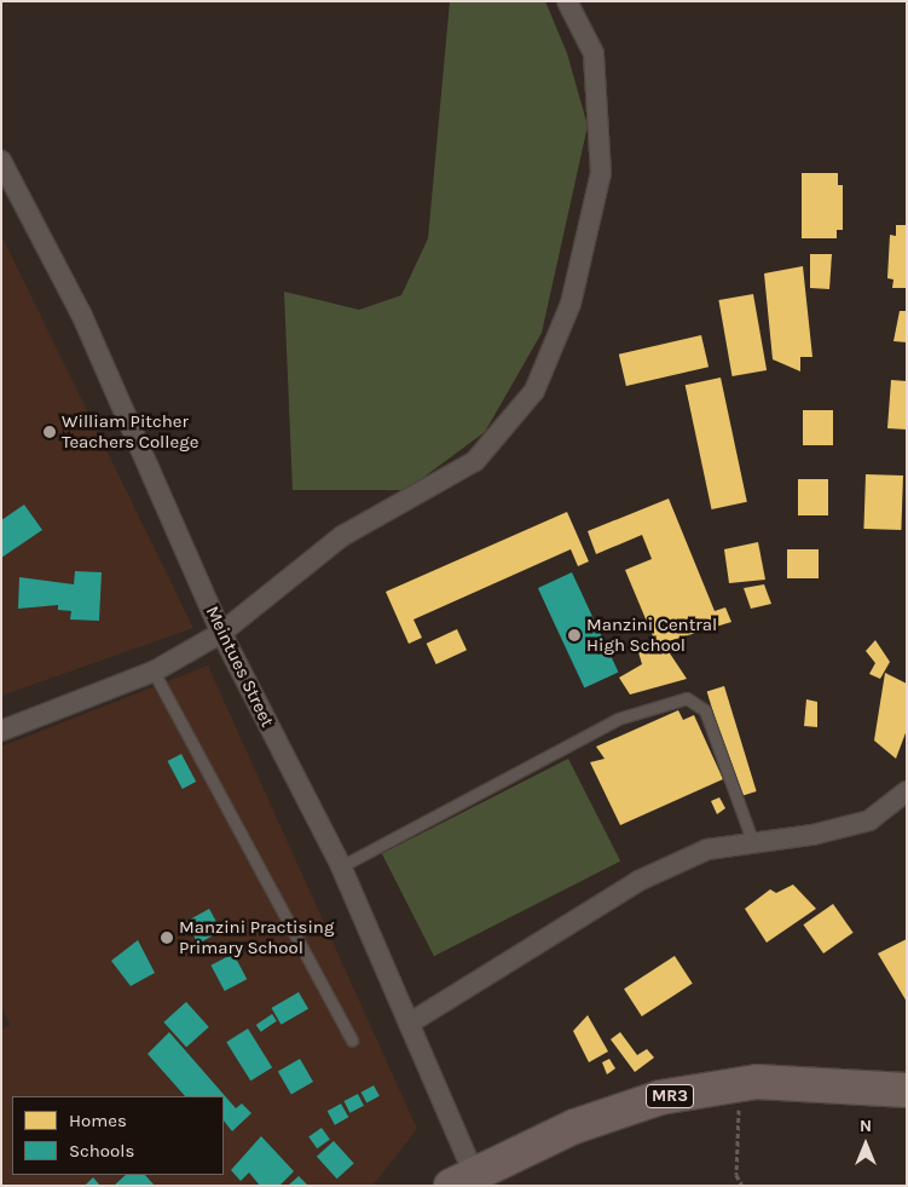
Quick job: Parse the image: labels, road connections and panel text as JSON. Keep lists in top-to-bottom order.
{
  "streets": {
    "highway": ["MR3"],
    "street": ["Meintues Street"]
  },
  "crossings": [
    ["Meintues Street", "MR3"]
  ],
  "places": ["William Pitcher Teachers College", "Manzini Central High School", "Manzini Practising Primary School"],
  "legend": ["Homes", "Schools"],
  "north": "top"
}
